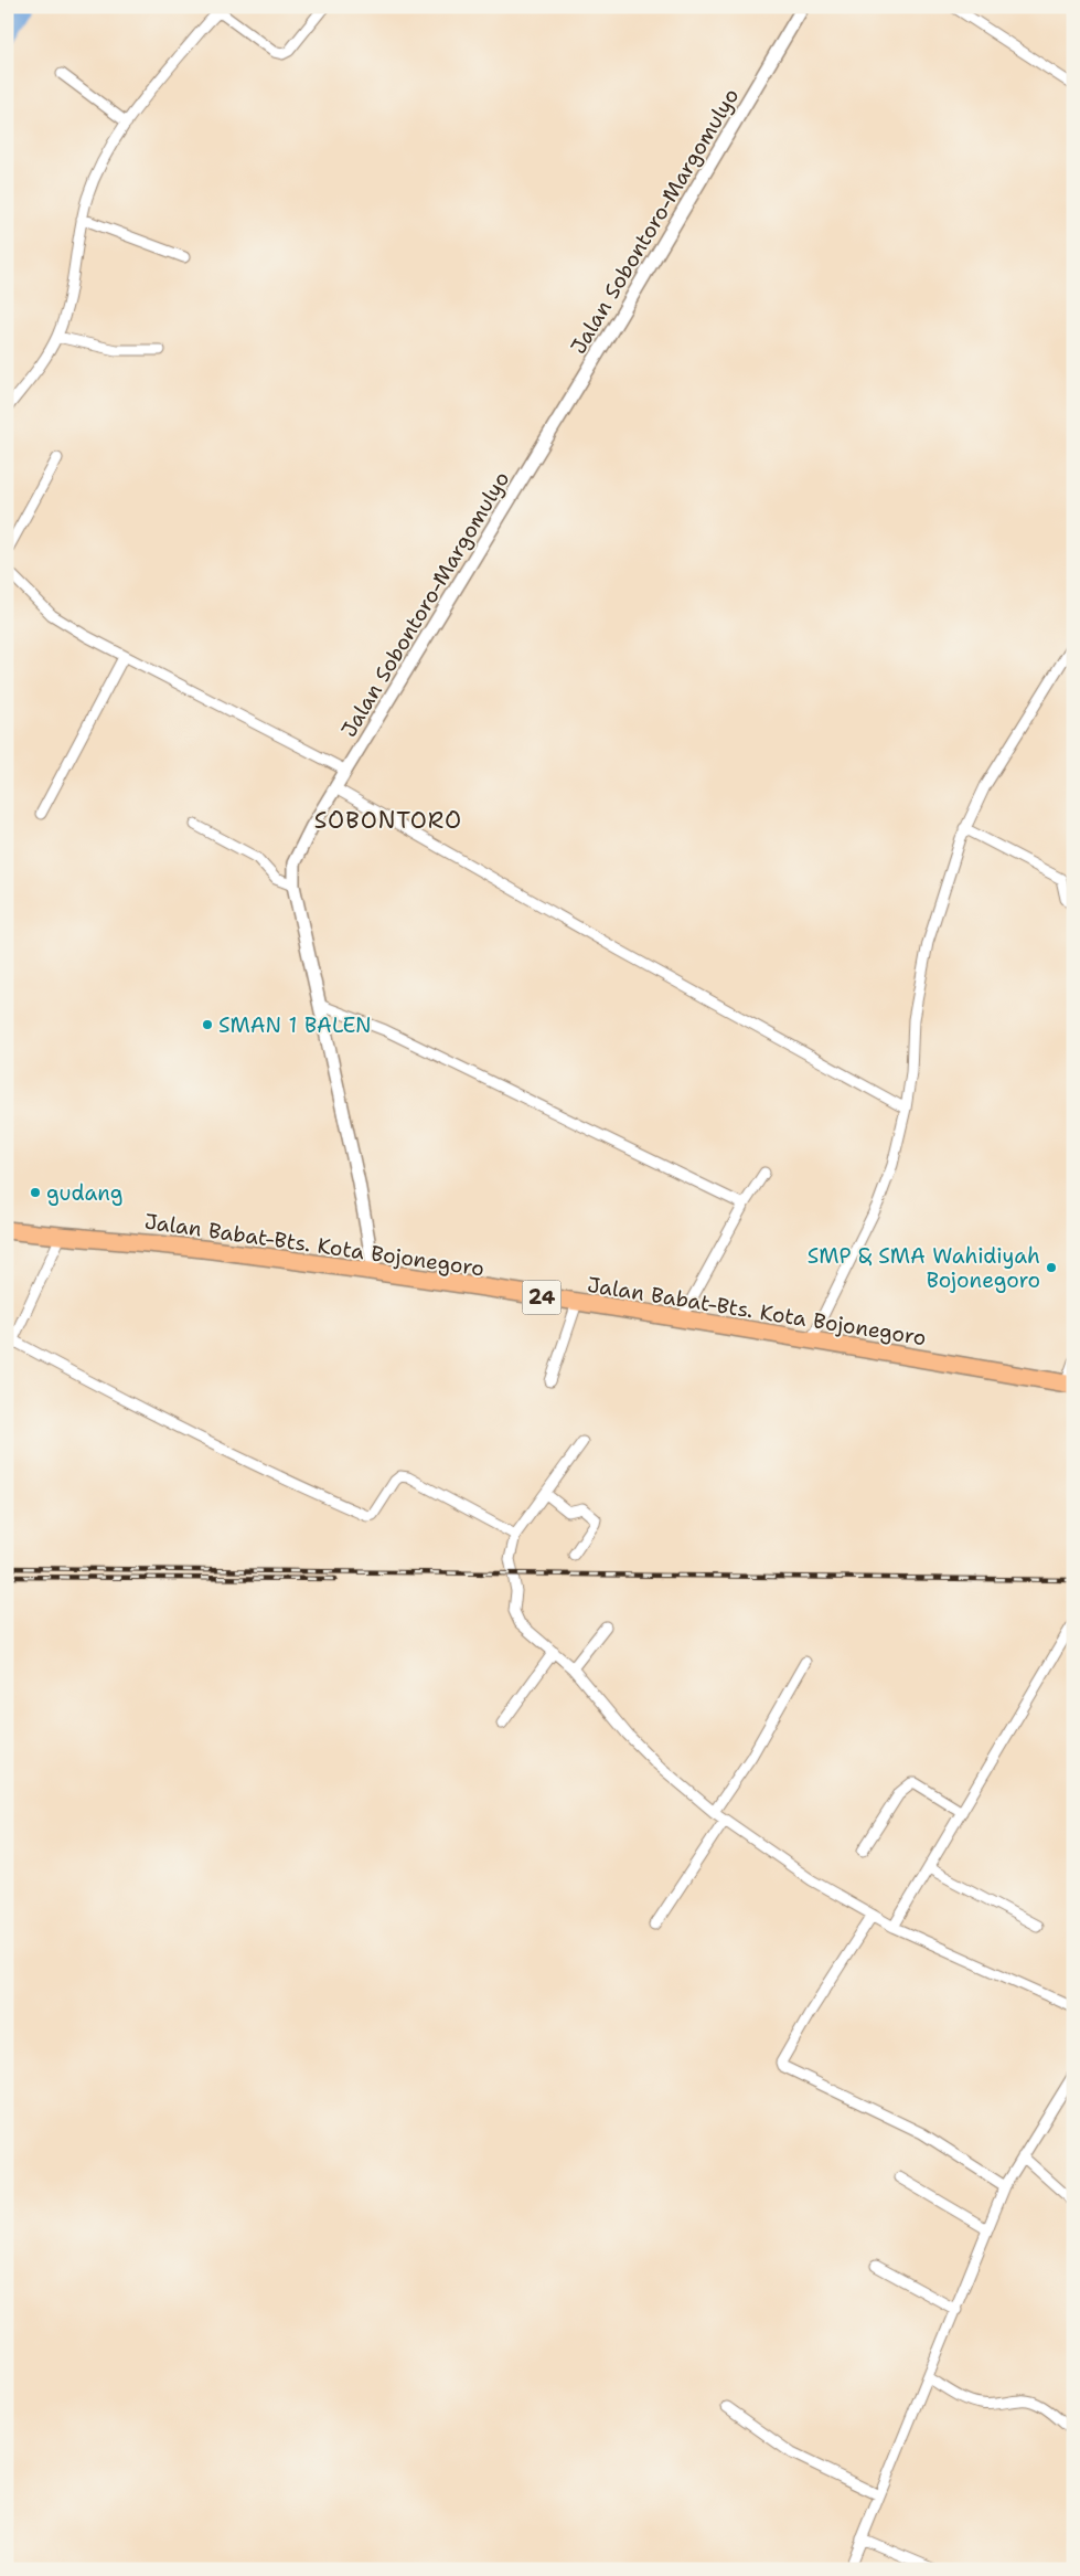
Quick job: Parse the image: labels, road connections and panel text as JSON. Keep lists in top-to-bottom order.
{
  "streets": {
    "highway": ["Jalan Babat-Bts. Kota Bojonegoro", "24"],
    "street": ["Jalan Sobontoro-Margomulyo"]
  },
  "crossings": [
    ["Jalan Sobontoro-Margomulyo", "Jalan Babat-Bts. Kota Bojonegoro"]
  ],
  "districts": ["SOBONTORO"],
  "places": ["SMAN 1 BALEN", "gudang", "SMP & SMA Wahidiyah Bojonegoro"]
}
